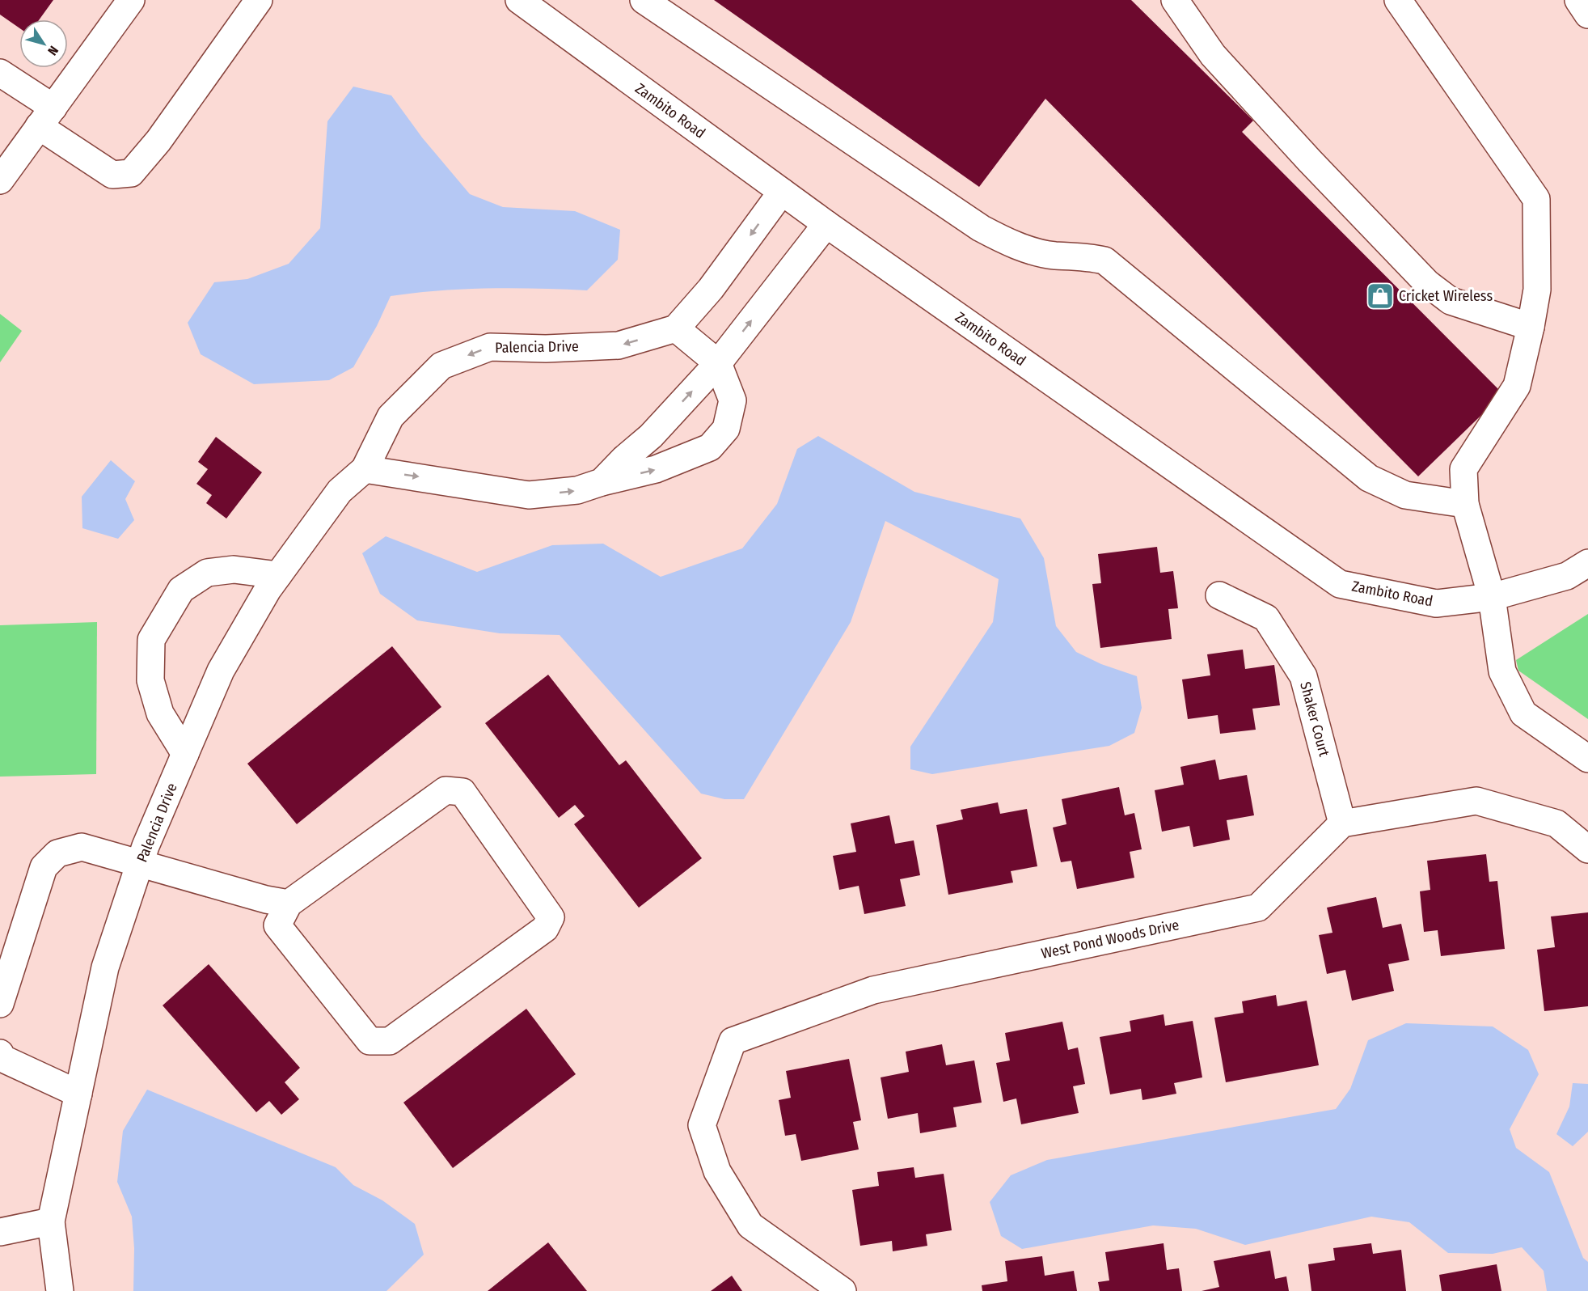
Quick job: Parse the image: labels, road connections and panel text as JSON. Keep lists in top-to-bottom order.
{
  "streets": {
    "street": [
      "Zambito Road",
      "Palencia Drive",
      "Shaker Court",
      "West Pond Woods Drive"
    ]
  },
  "crossings": [
    ["Shaker Court", "West Pond Woods Drive"]
  ],
  "places": {
    "shop": ["Cricket Wireless"]
  },
  "north": "bottom right"
}
